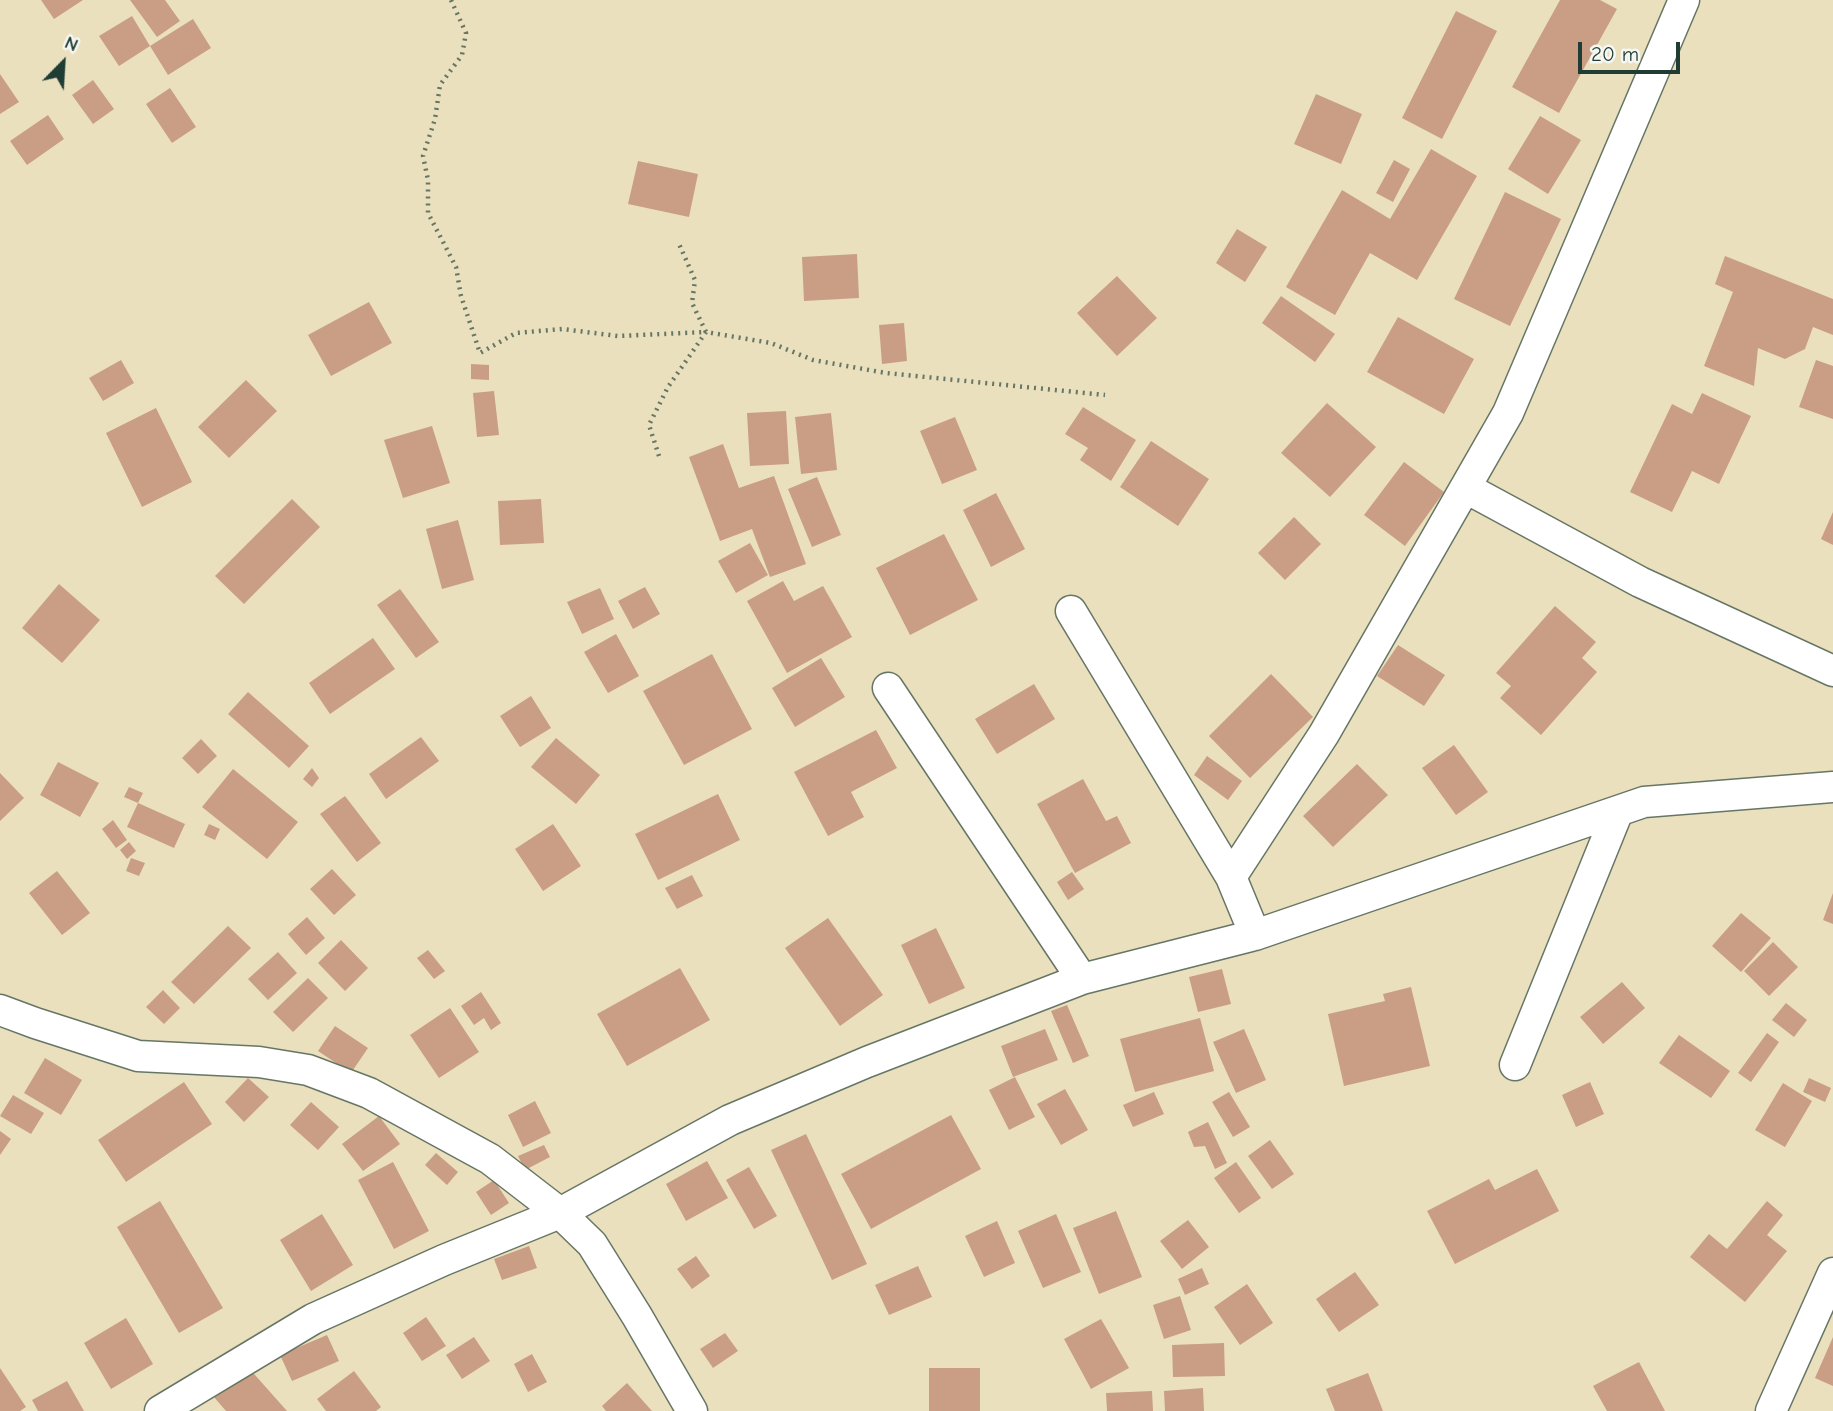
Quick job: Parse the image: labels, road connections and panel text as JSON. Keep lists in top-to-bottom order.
{
  "scale_bar": "20 m",
  "north": "top right"
}
